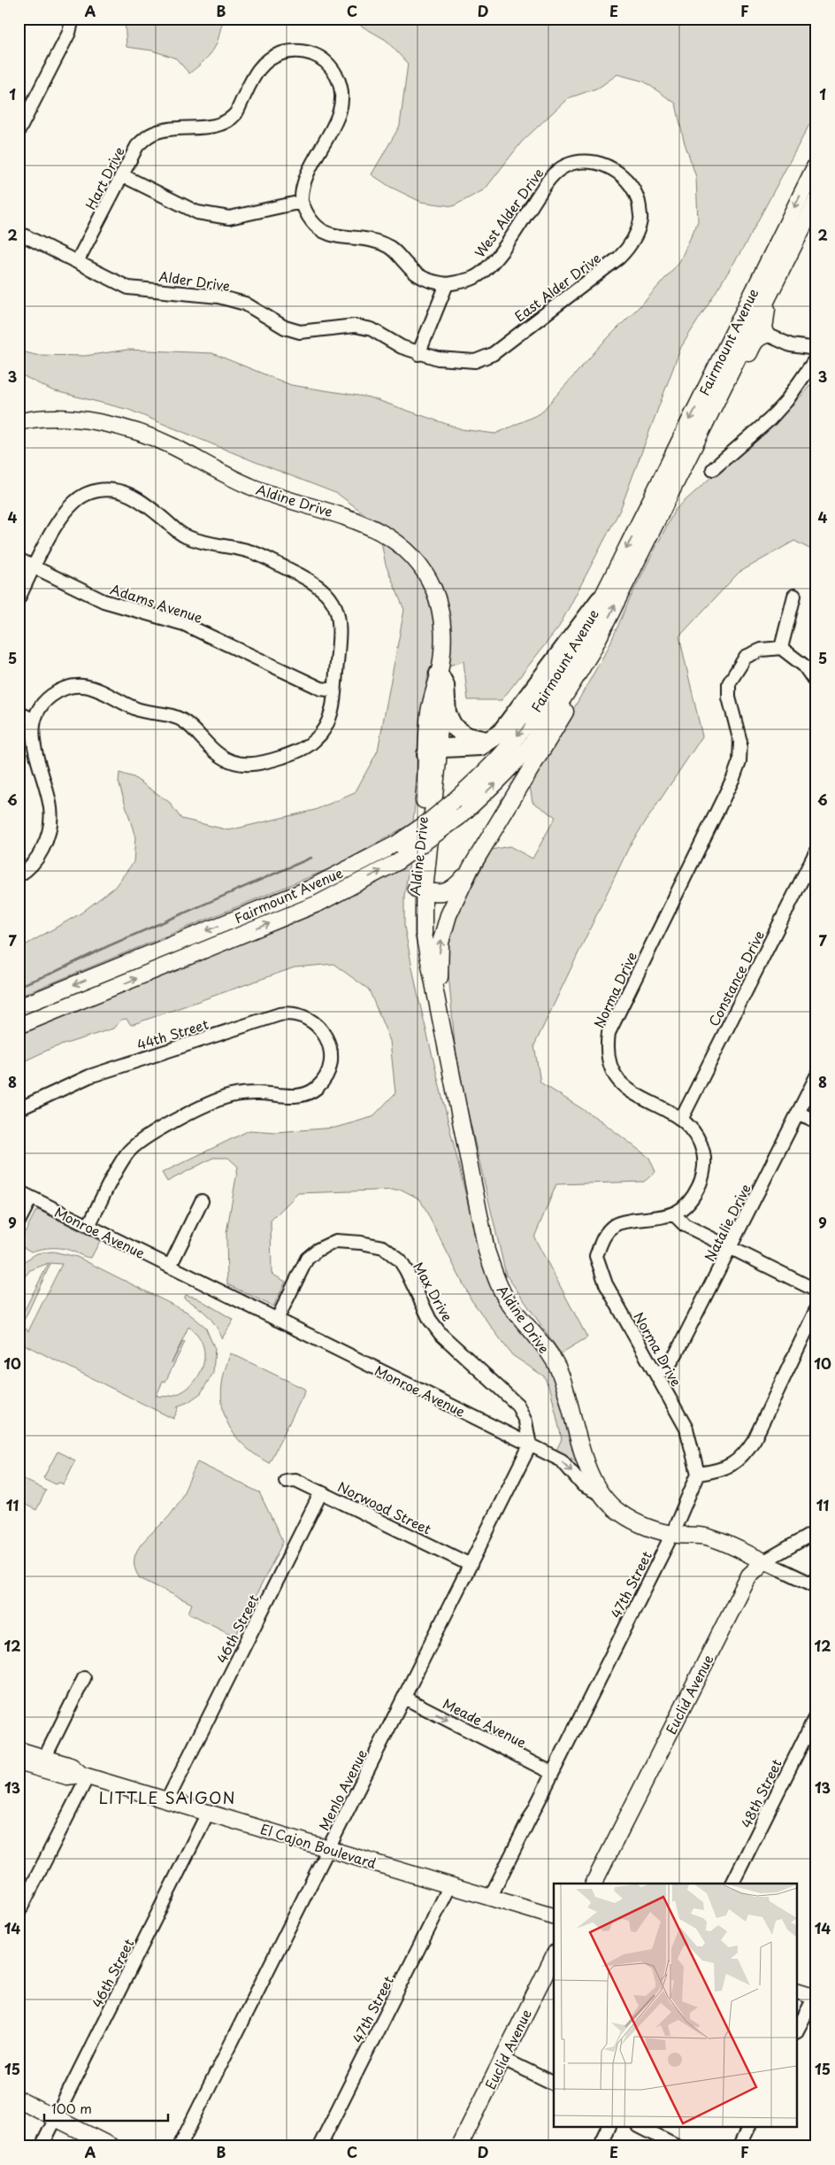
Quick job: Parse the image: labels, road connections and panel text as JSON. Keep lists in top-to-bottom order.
{
  "streets": {
    "main road": [
      "Fairmount Avenue",
      "Aldine Drive",
      "Monroe Avenue",
      "Euclid Avenue",
      "El Cajon Boulevard"
    ],
    "street": [
      "Hart Drive",
      "West Alder Drive",
      "Alder Drive",
      "East Alder Drive",
      "Adams Avenue",
      "Constance Drive",
      "Norma Drive",
      "44th Street",
      "Natalie Drive",
      "Max Drive",
      "Norwood Street",
      "47th Street",
      "46th Street",
      "Meade Avenue",
      "Menlo Avenue",
      "48th Street"
    ]
  },
  "crossings": [
    ["Hart Drive", "Alder Drive"],
    ["West Alder Drive", "East Alder Drive"],
    ["Alder Drive", "East Alder Drive"],
    ["Aldine Drive", "Monroe Avenue"],
    ["Constance Drive", "Norma Drive"],
    ["Norma Drive", "Natalie Drive"],
    ["Norma Drive", "47th Street"],
    ["44th Street", "Monroe Avenue"],
    ["Monroe Avenue", "Max Drive"],
    ["Monroe Avenue", "47th Street"],
    ["Monroe Avenue", "Euclid Avenue"],
    ["Monroe Avenue", "Menlo Avenue"],
    ["Max Drive", "Menlo Avenue"],
    ["Norwood Street", "46th Street"],
    ["Norwood Street", "Menlo Avenue"],
    ["47th Street", "Meade Avenue"],
    ["47th Street", "El Cajon Boulevard"],
    ["46th Street", "El Cajon Boulevard"],
    ["Meade Avenue", "Menlo Avenue"],
    ["Menlo Avenue", "El Cajon Boulevard"]
  ],
  "one_way": ["Meade Avenue"],
  "districts": ["LITTLE SAIGON"],
  "scale_bar": "100 m",
  "grid": {
    "columns": [
      "A",
      "B",
      "C",
      "D",
      "E",
      "F"
    ],
    "rows": [
      "1",
      "2",
      "3",
      "4",
      "5",
      "6",
      "7",
      "8",
      "9",
      "10",
      "11",
      "12",
      "13",
      "14",
      "15"
    ]
  }
}
